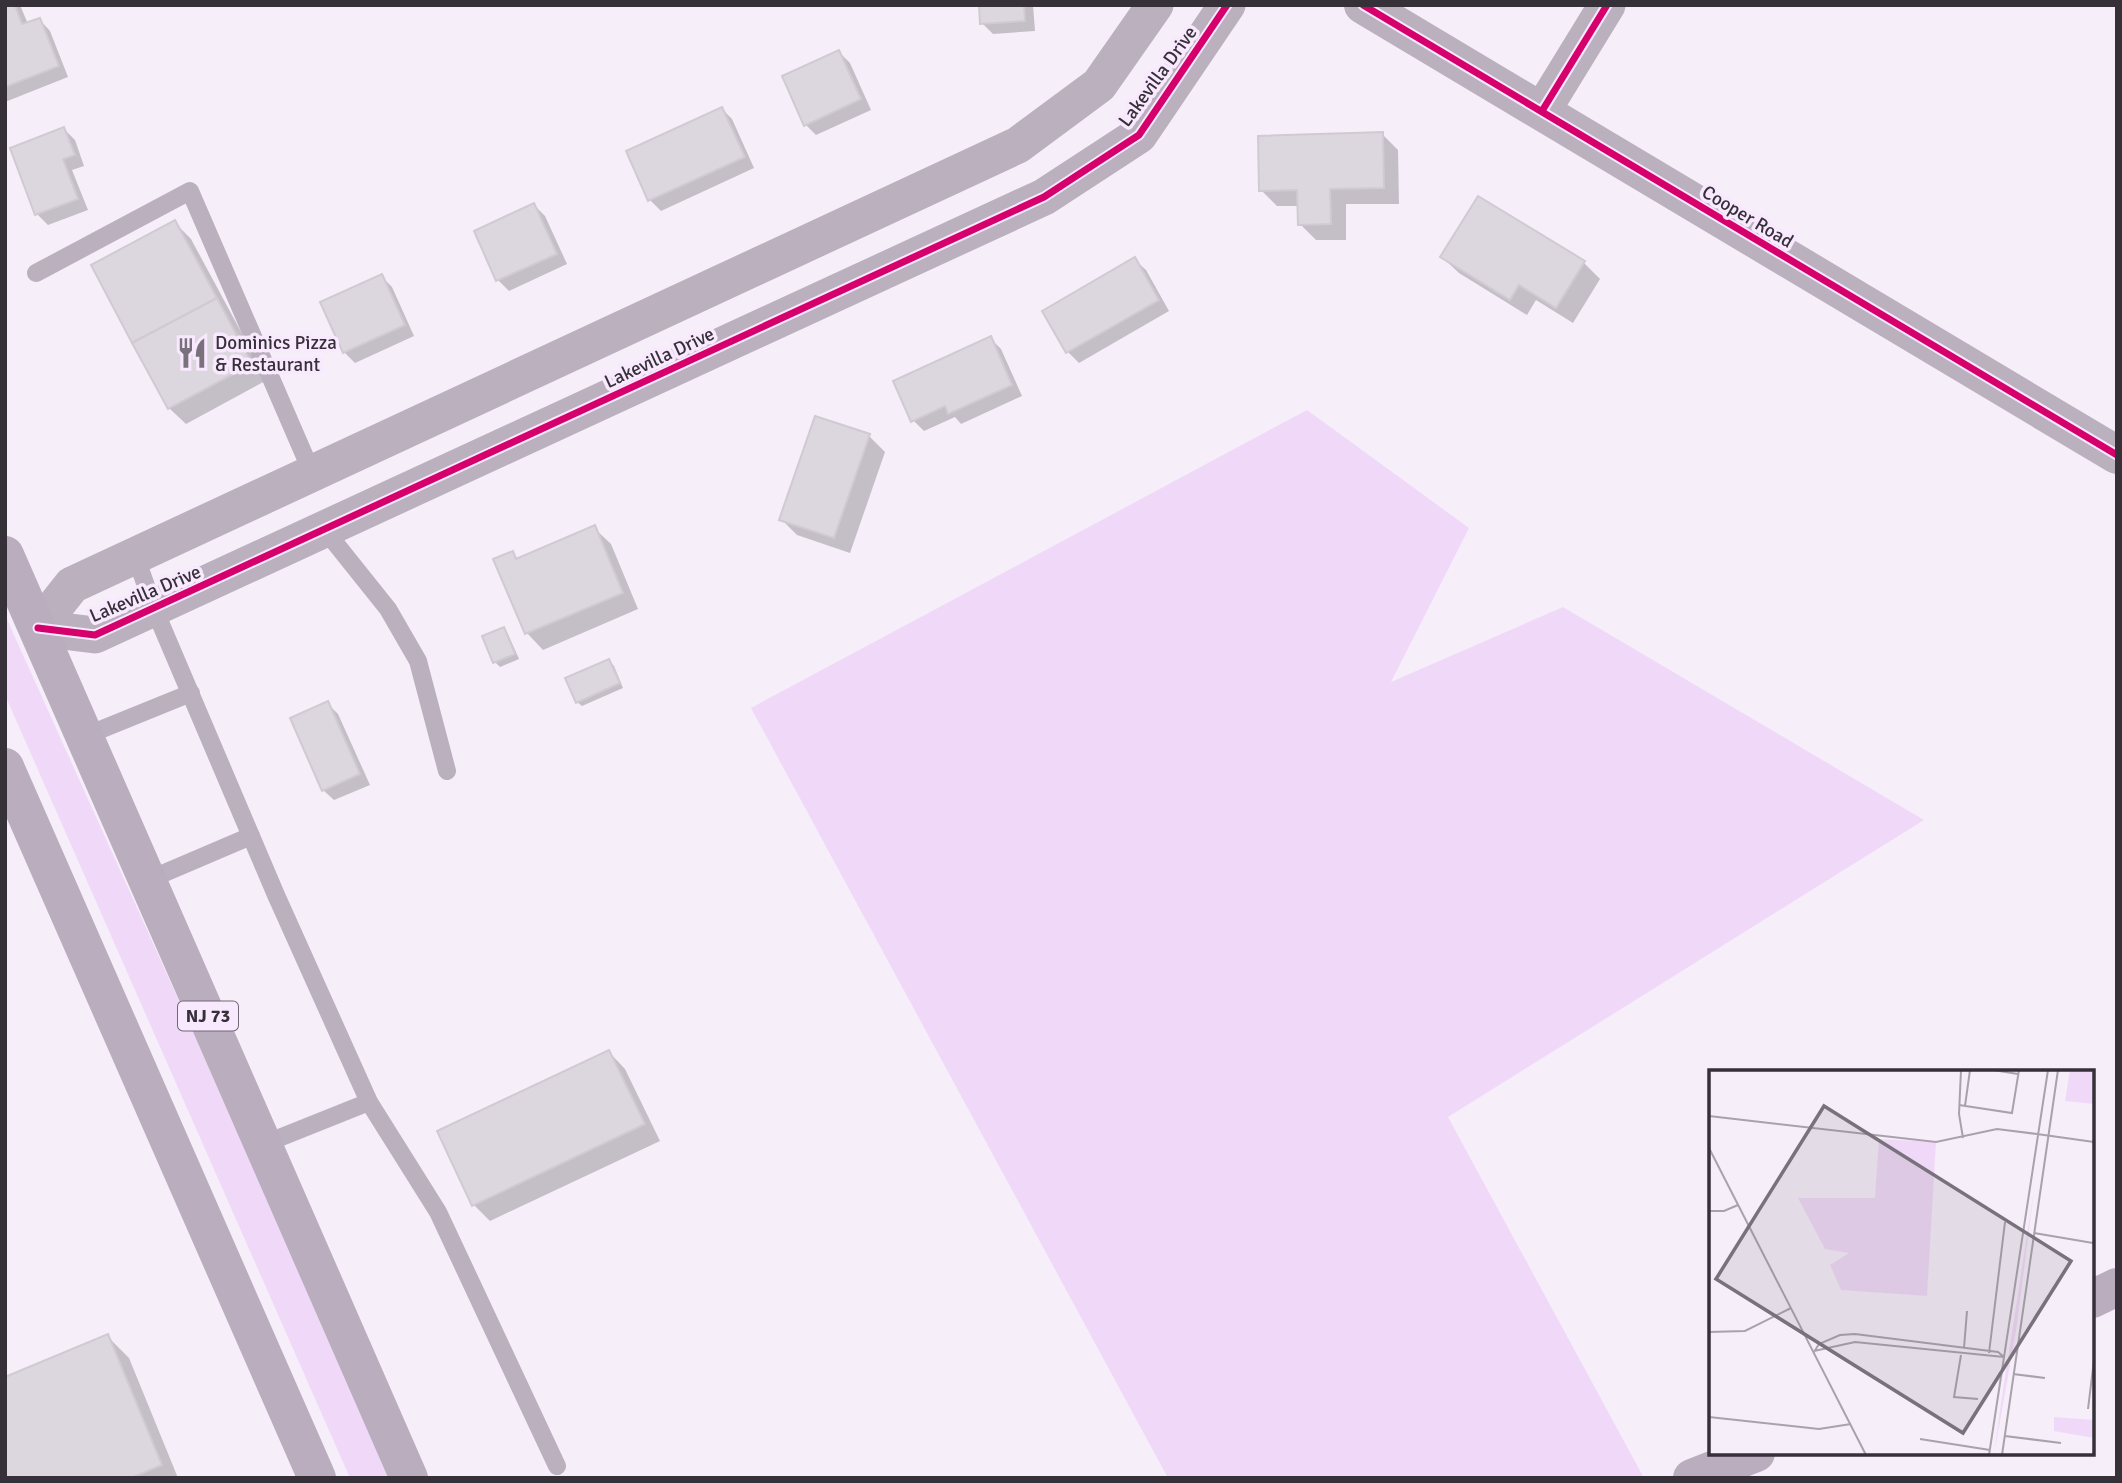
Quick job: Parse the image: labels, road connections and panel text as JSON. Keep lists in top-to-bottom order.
{
  "streets": {
    "main road": ["NJ 73"],
    "street": ["Lakevilla Drive", "Cooper Road"]
  },
  "crossings": [
    ["Lakevilla Drive", "NJ 73"]
  ],
  "places": {
    "restaurant": ["Dominics Pizza & Restaurant"]
  }
}
